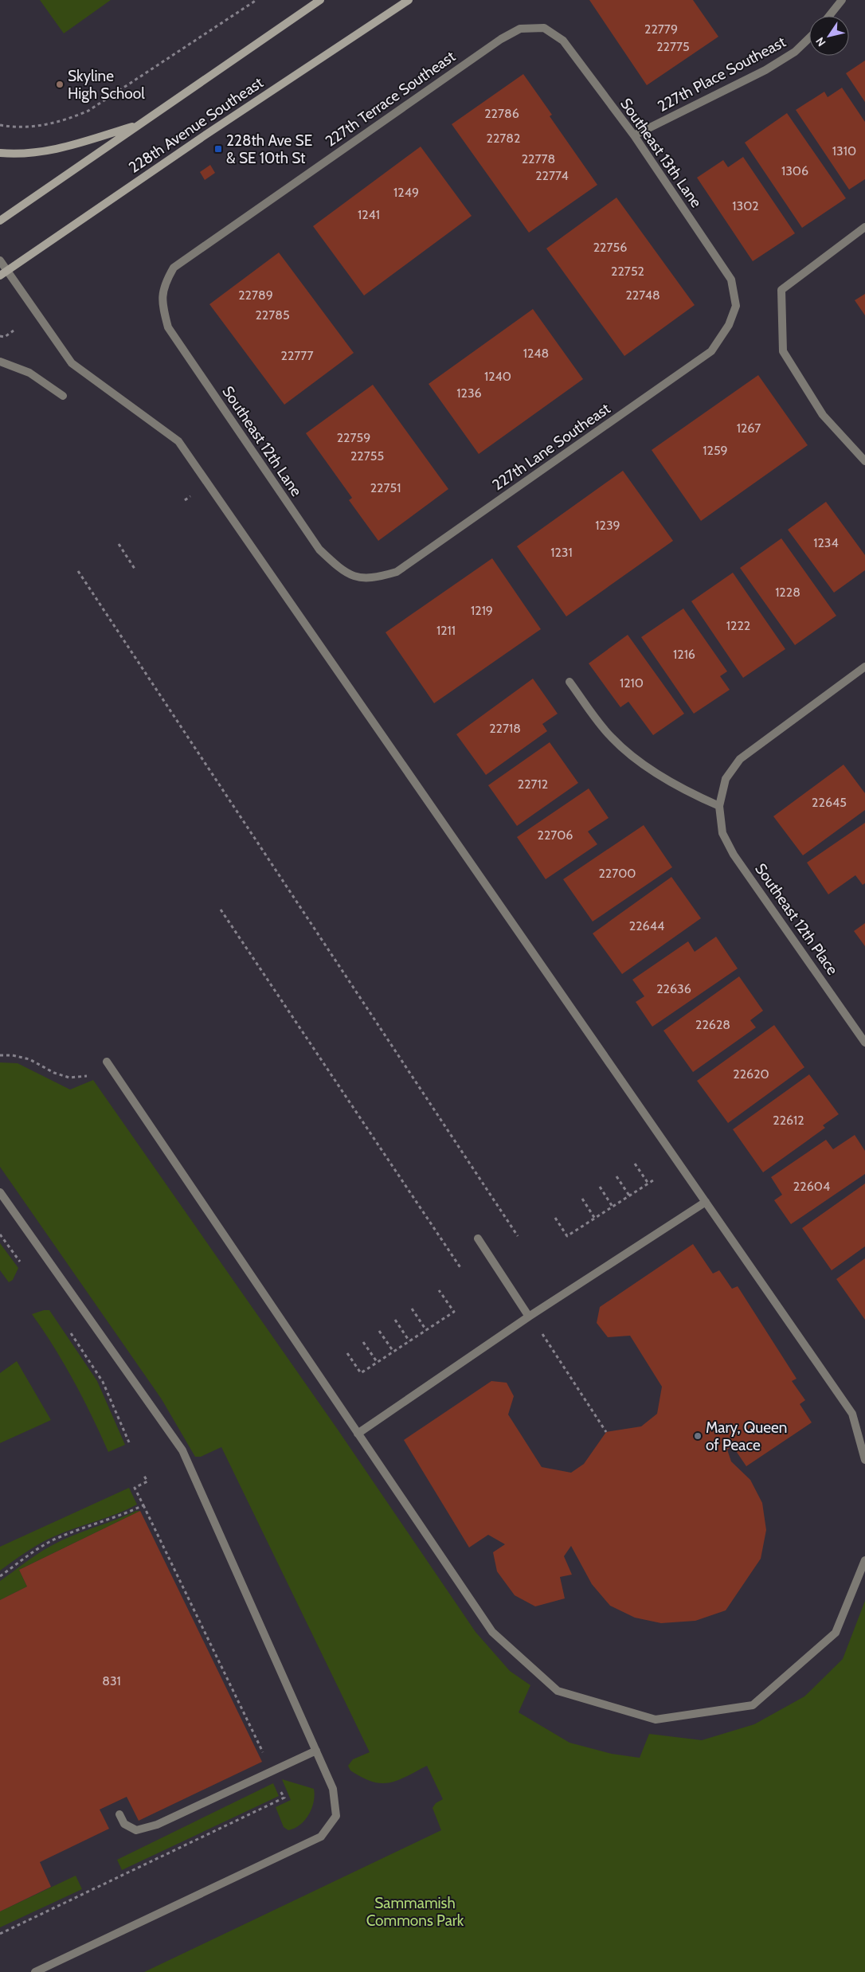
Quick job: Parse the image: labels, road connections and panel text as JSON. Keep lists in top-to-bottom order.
{
  "streets": {
    "main road": ["228th Avenue Southeast"],
    "street": [
      "227th Place Southeast",
      "227th Terrace Southeast",
      "Southeast 13th Lane",
      "Southeast 12th Lane",
      "227th Lane Southeast",
      "Southeast 12th Place"
    ]
  },
  "crossings": [
    ["227th Place Southeast", "Southeast 13th Lane"],
    ["227th Terrace Southeast", "Southeast 13th Lane"],
    ["227th Terrace Southeast", "Southeast 12th Lane"],
    ["Southeast 13th Lane", "227th Lane Southeast"],
    ["Southeast 12th Lane", "227th Lane Southeast"]
  ],
  "parks": ["Sammamish Commons Park"],
  "places": {
    "other": ["Skyline High School", "Mary, Queen of Peace"],
    "transit": ["228th Ave SE & SE 10th St"]
  },
  "house_numbers": [
    "22779",
    "22775",
    "22786",
    "22782",
    "1310",
    "22778",
    "1306",
    "22774",
    "1249",
    "1302",
    "1241",
    "22756",
    "22752",
    "22789",
    "22748",
    "22785",
    "1248",
    "22777",
    "1240",
    "1236",
    "1267",
    "22759",
    "1259",
    "22755",
    "22751",
    "1239",
    "1234",
    "1231",
    "1228",
    "1219",
    "1222",
    "1211",
    "1216",
    "1210",
    "22718",
    "22712",
    "22645",
    "22706",
    "22700",
    "22644",
    "22636",
    "22628",
    "22620",
    "22612",
    "22604",
    "831"
  ],
  "north": "bottom left"
}
